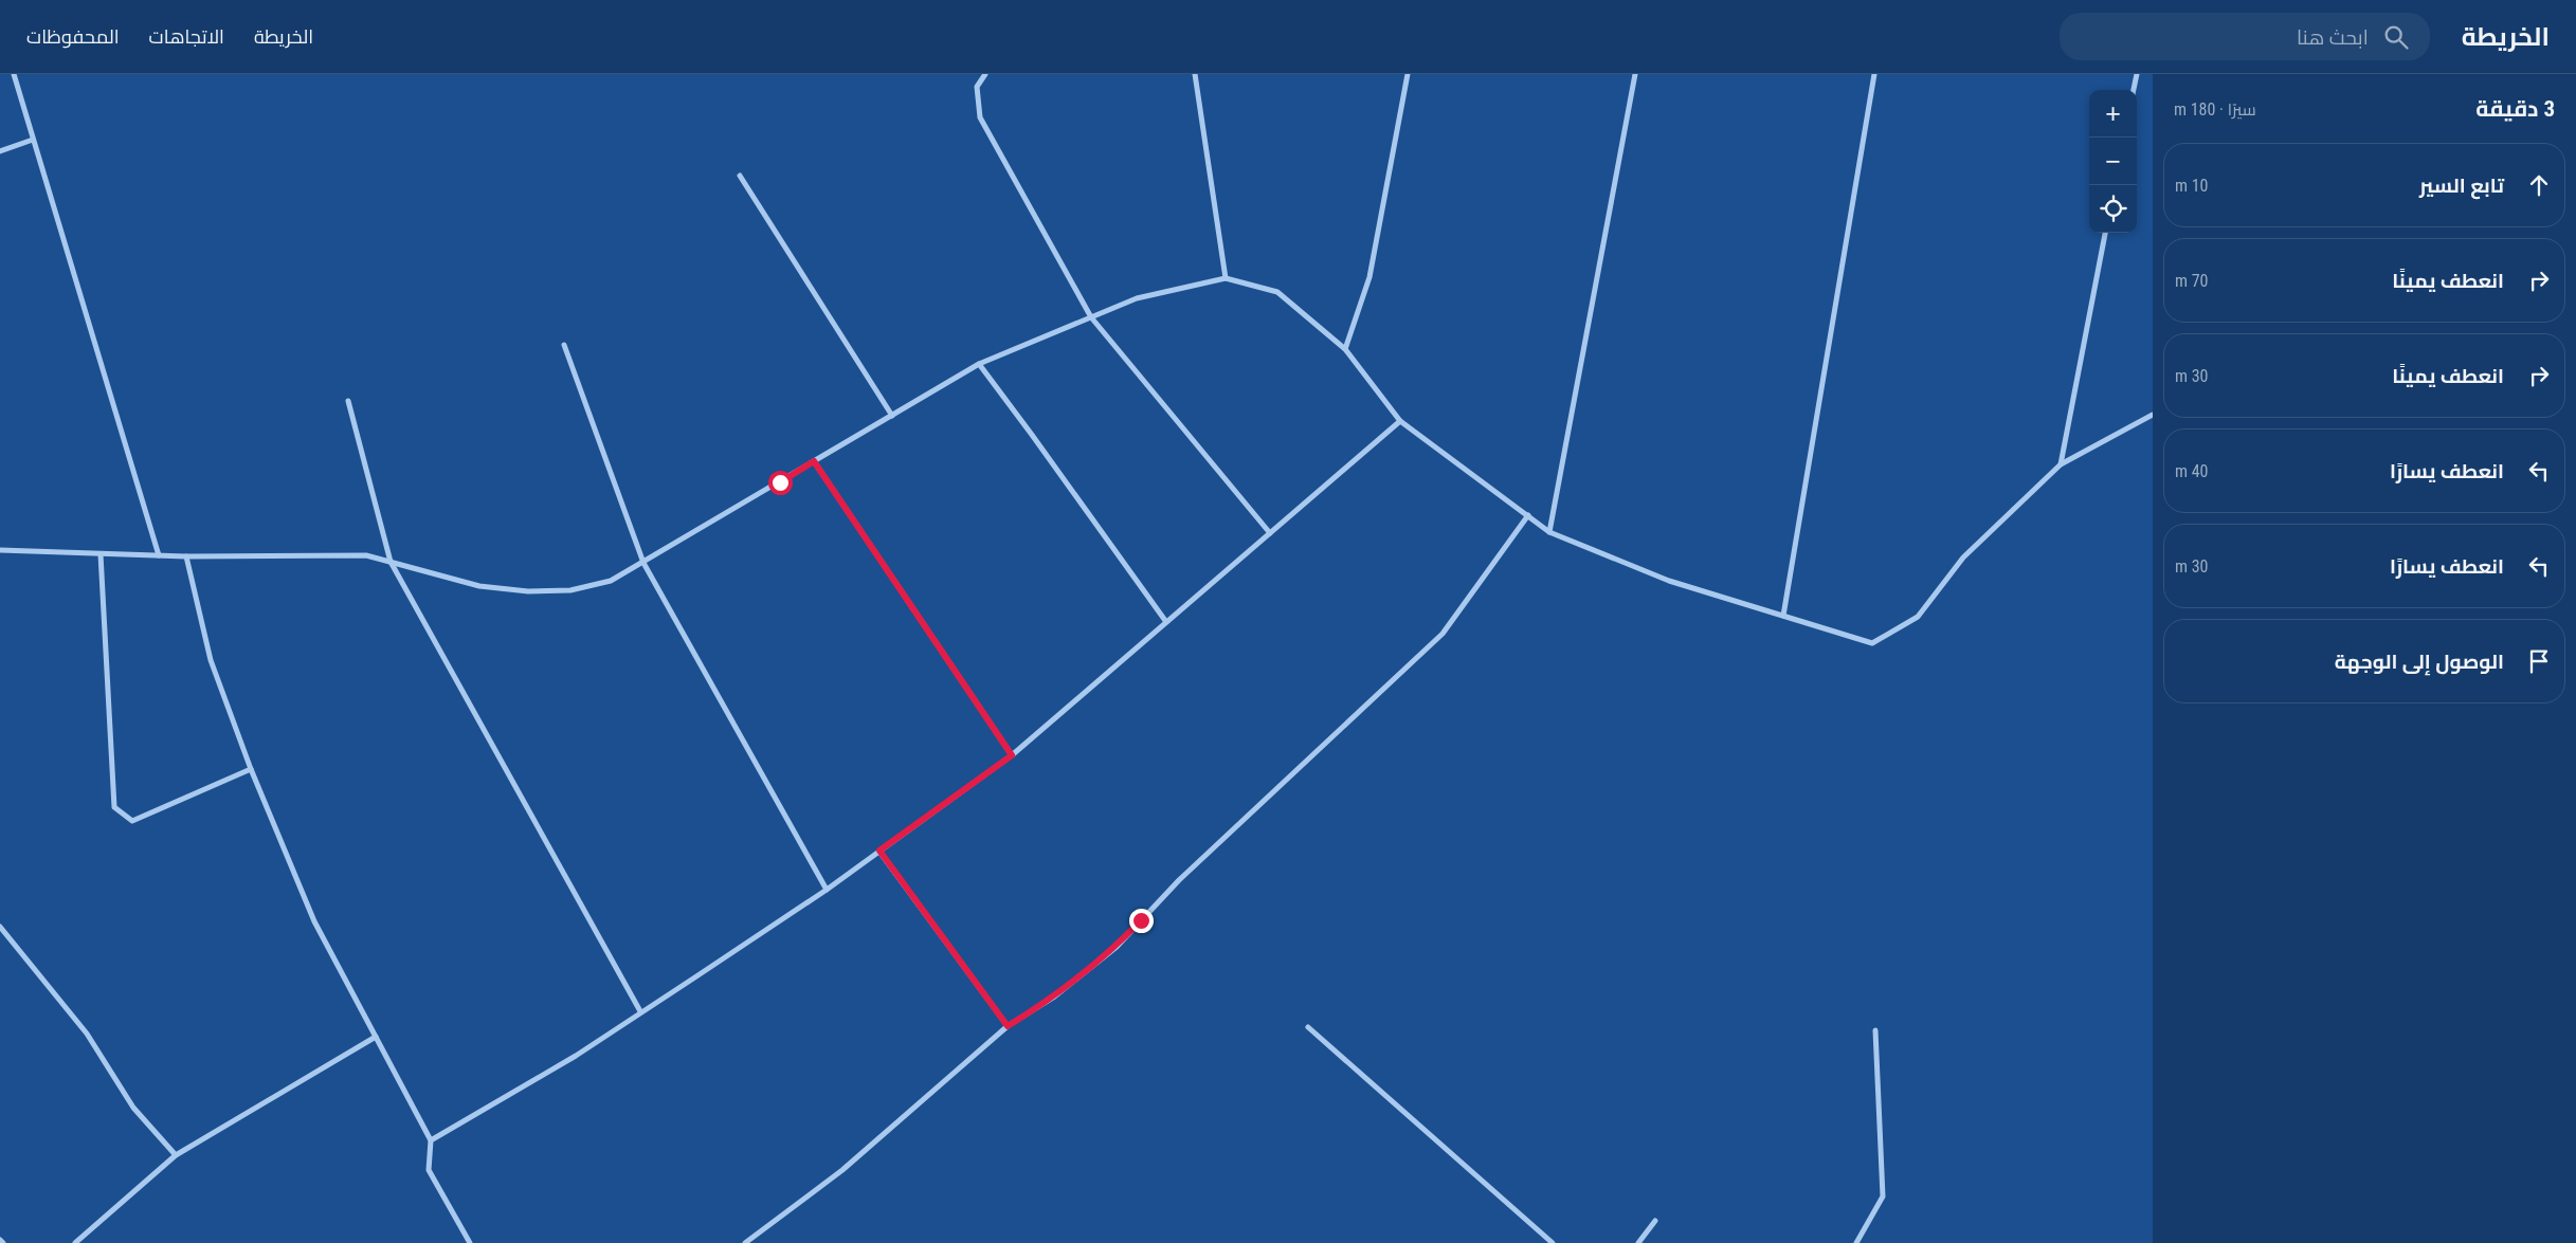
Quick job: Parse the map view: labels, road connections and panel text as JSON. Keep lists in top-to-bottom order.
{
  "page": {
    "header": "الخريطة",
    "search": "ابحث هنا",
    "nav": ["الخريطة", "الاتجاهات", "المحفوظات"],
    "heading": ["3 دقيقة", "سيرًا · 180 m"],
    "map_buttons": ["+", "−"],
    "list": [
      ["تابع السير", "10 m"],
      ["انعطف يمينًا", "70 m"],
      ["انعطف يمينًا", "30 m"],
      ["انعطف يسارًا", "40 m"],
      ["انعطف يسارًا", "30 m"],
      "الوصول إلى الوجهة"
    ]
  }
}
